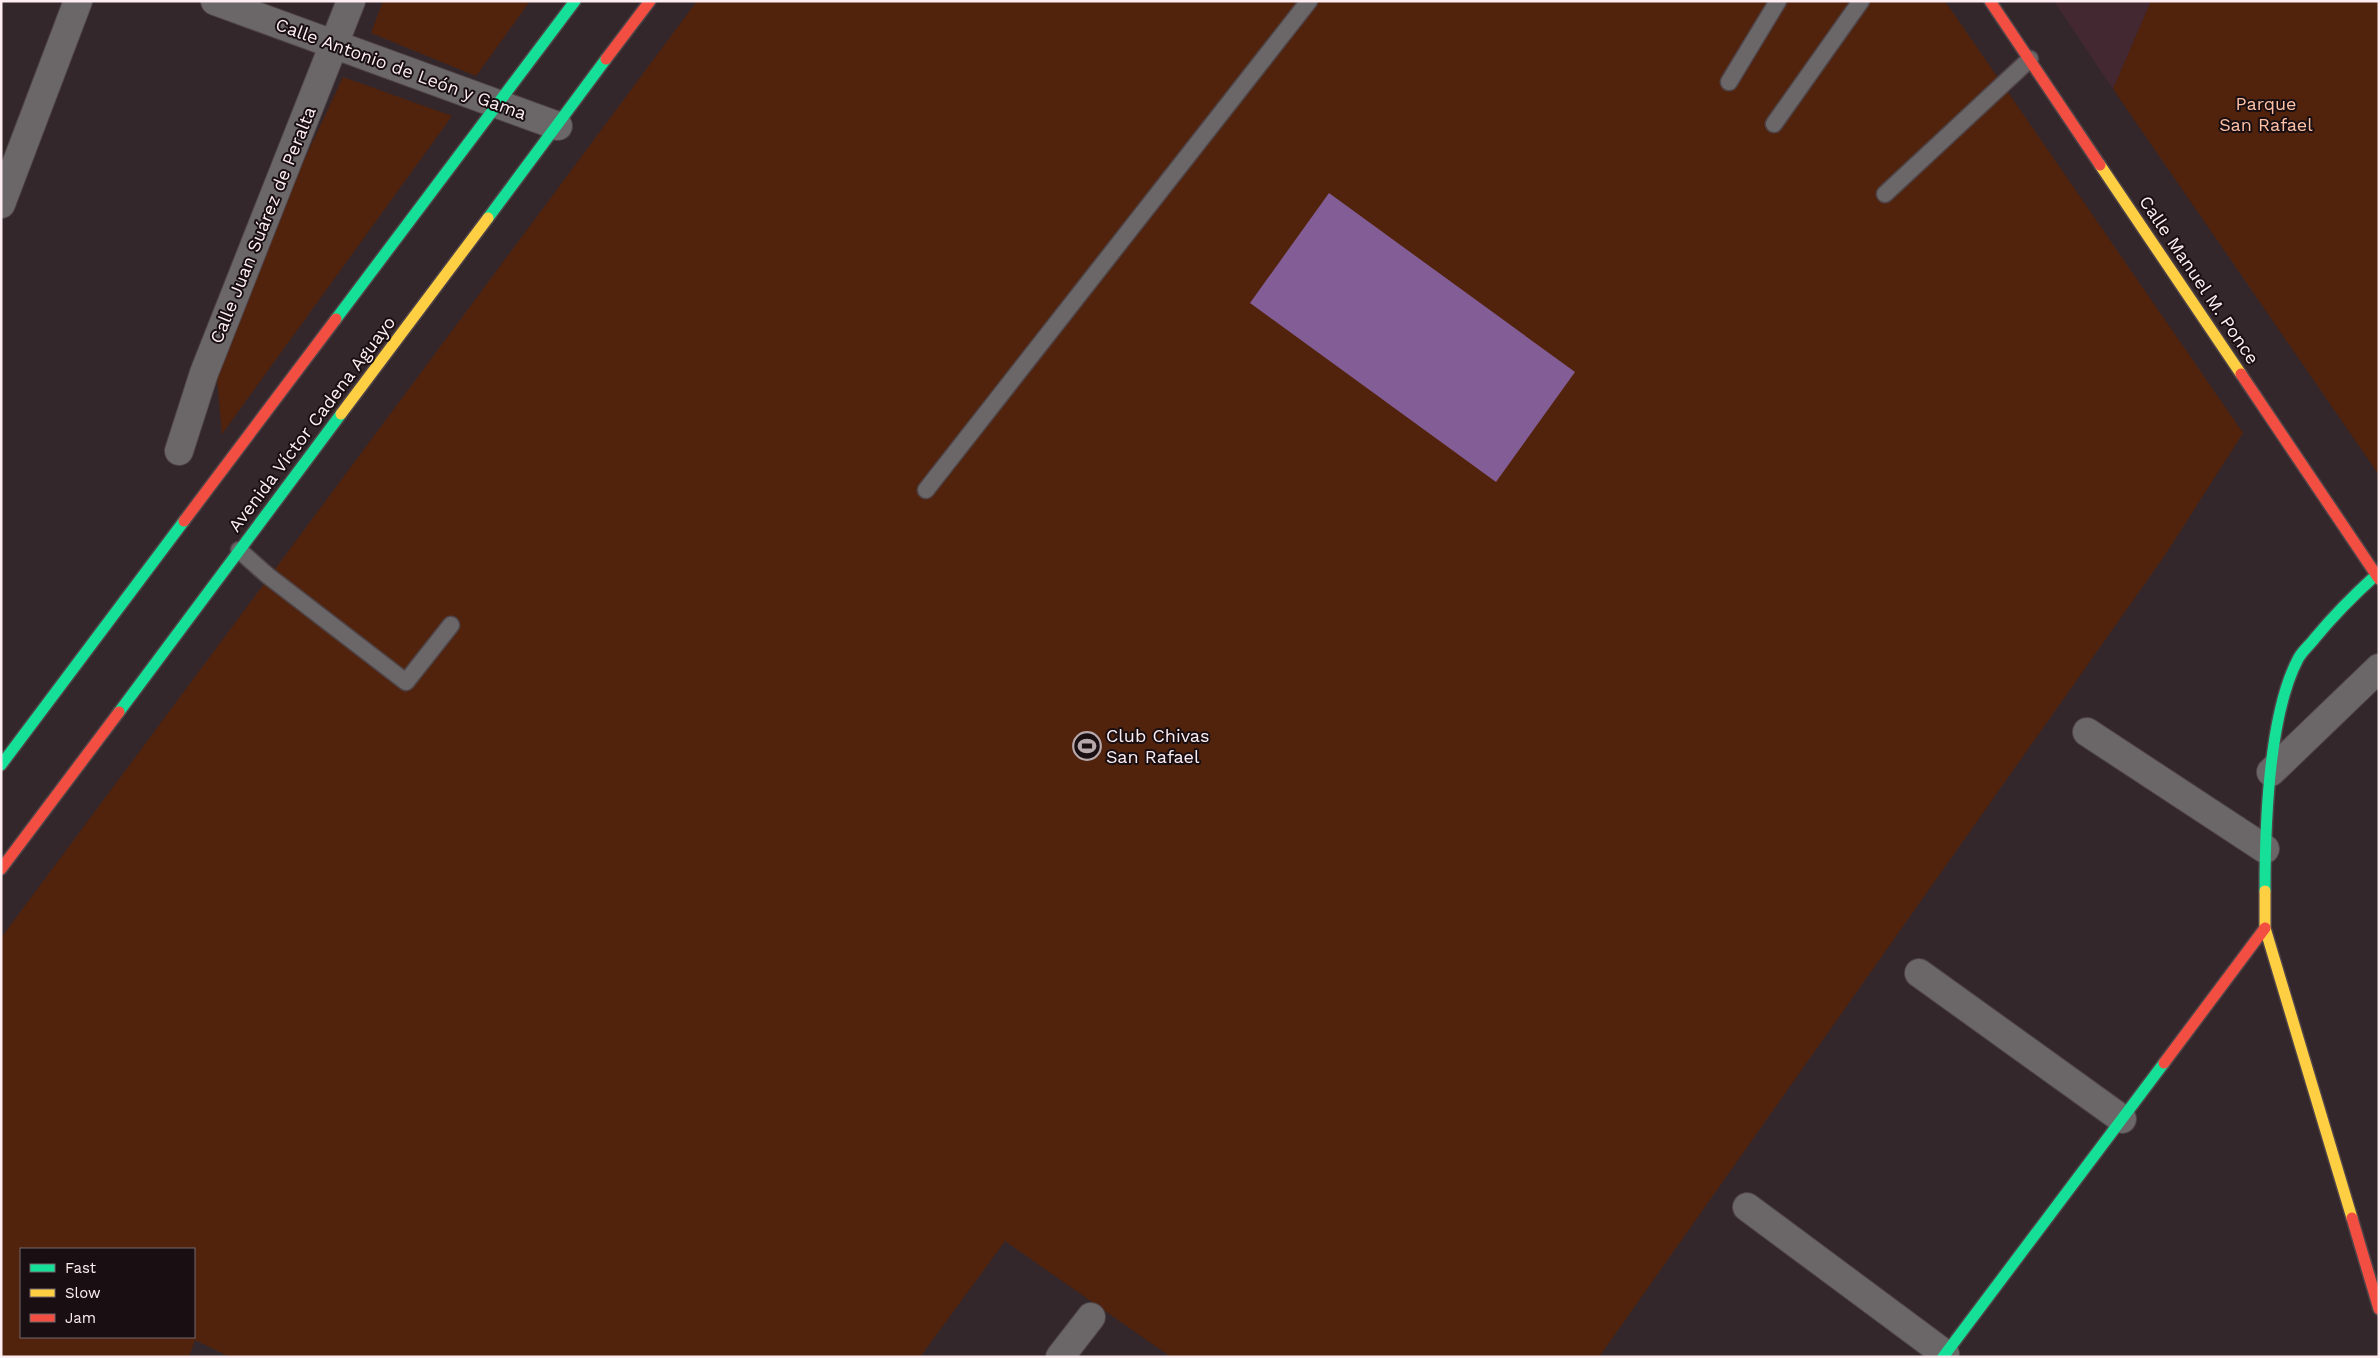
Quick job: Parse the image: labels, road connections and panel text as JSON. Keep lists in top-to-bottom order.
{
  "streets": {
    "street": [
      "Calle Antonio de León y Gama",
      "Calle Juan Suárez de Peralta",
      "Calle Manuel M. Ponce",
      "Avenida Víctor Cadena Aguayo"
    ]
  },
  "crossings": [
    ["Calle Antonio de León y Gama", "Calle Juan Suárez de Peralta"],
    ["Calle Antonio de León y Gama", "Avenida Víctor Cadena Aguayo"]
  ],
  "parks": ["Parque San Rafael"],
  "places": {
    "sports": ["Club Chivas San Rafael"]
  },
  "legend": ["Fast", "Slow", "Jam"]
}
